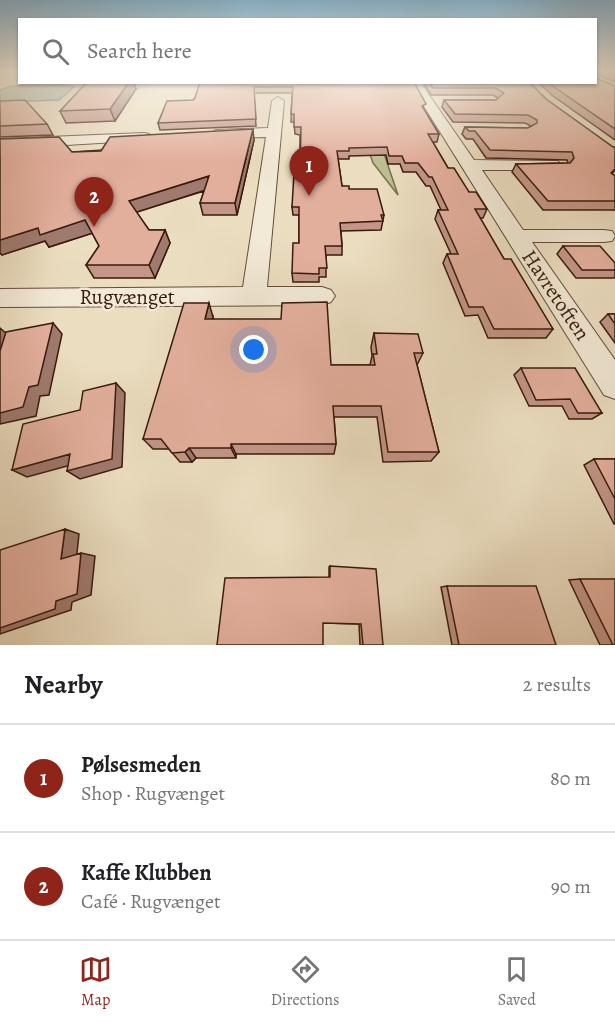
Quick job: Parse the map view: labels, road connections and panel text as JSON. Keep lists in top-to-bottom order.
{
  "streets": {
    "street": ["Havretoften", "Rugvænget"]
  },
  "page": {
    "search": "Search here",
    "pins": ["1", "2"],
    "heading": ["Nearby", "2 results"],
    "list": [
      {
        "mark": "1",
        "name": "Pølsesmeden",
        "note": "Shop · Rugvænget",
        "value": "80 m"
      },
      {
        "mark": "2",
        "name": "Kaffe Klubben",
        "note": "Café · Rugvænget",
        "value": "90 m"
      }
    ],
    "nav": ["Map", "Directions", "Saved"]
  }
}
